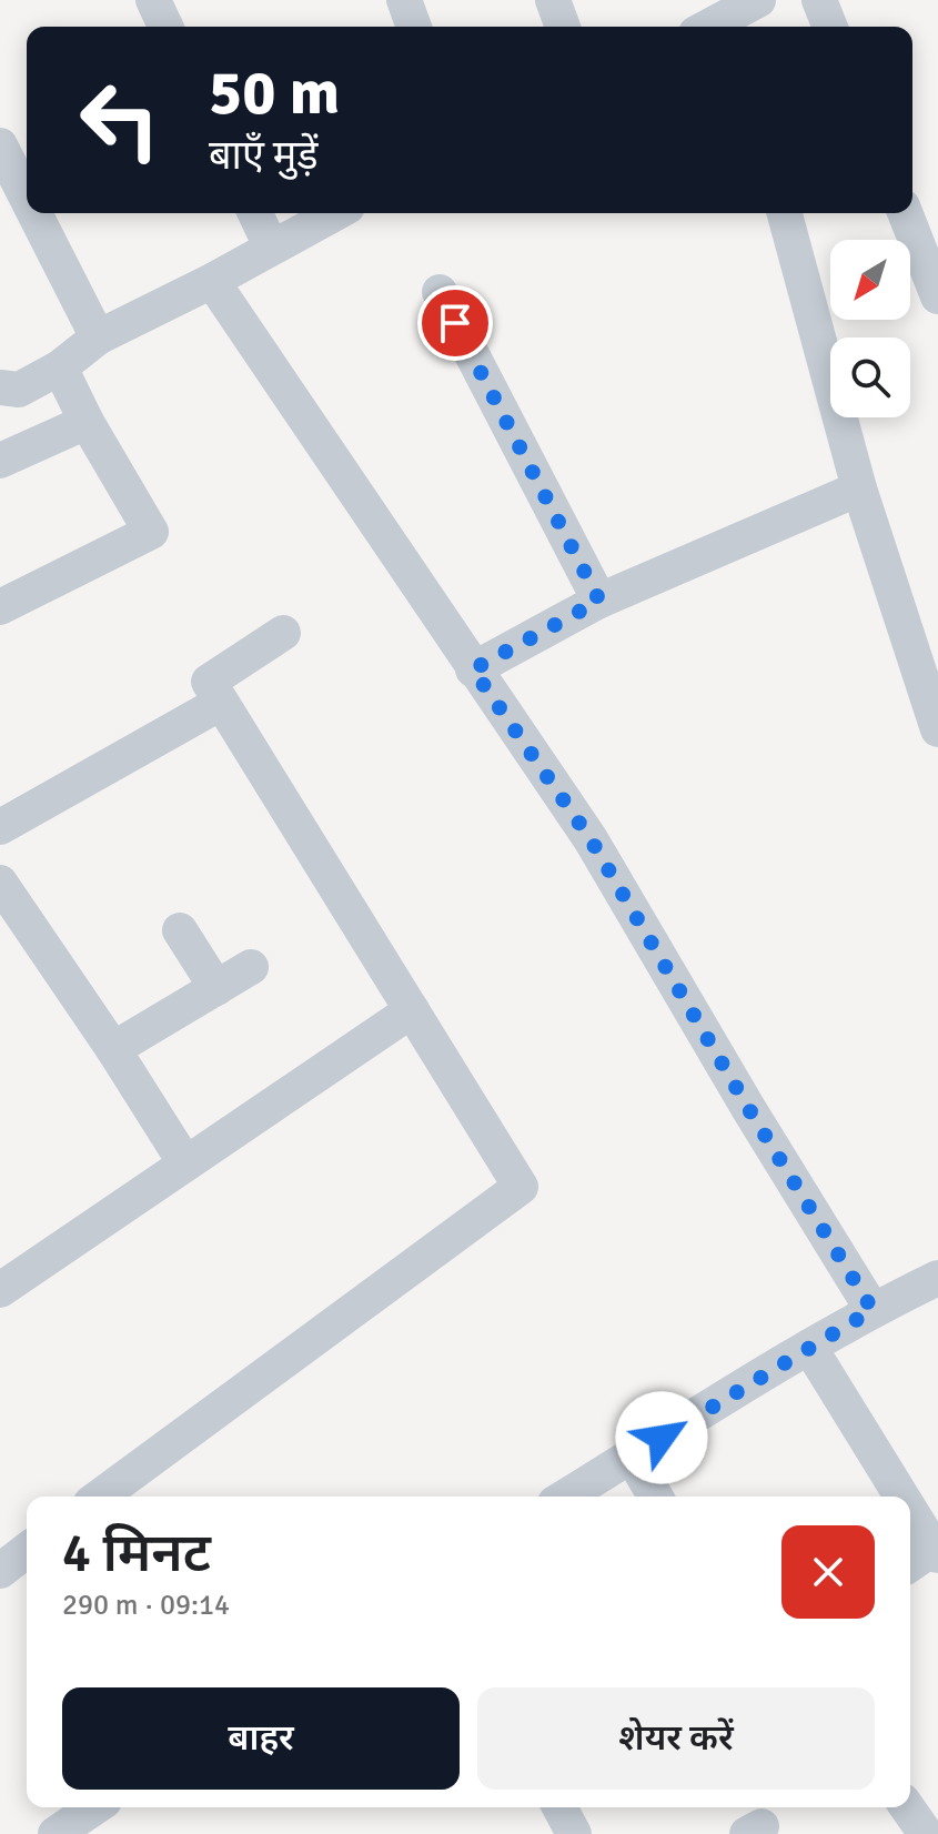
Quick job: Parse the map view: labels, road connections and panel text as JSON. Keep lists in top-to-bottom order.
{
  "north": "bottom left",
  "page": {
    "turn": ["50 m", "बाएँ मुड़ें"],
    "heading": ["4 मिनट", "290 m · 09:14"],
    "buttons": ["बाहर", "शेयर करें"]
  }
}
